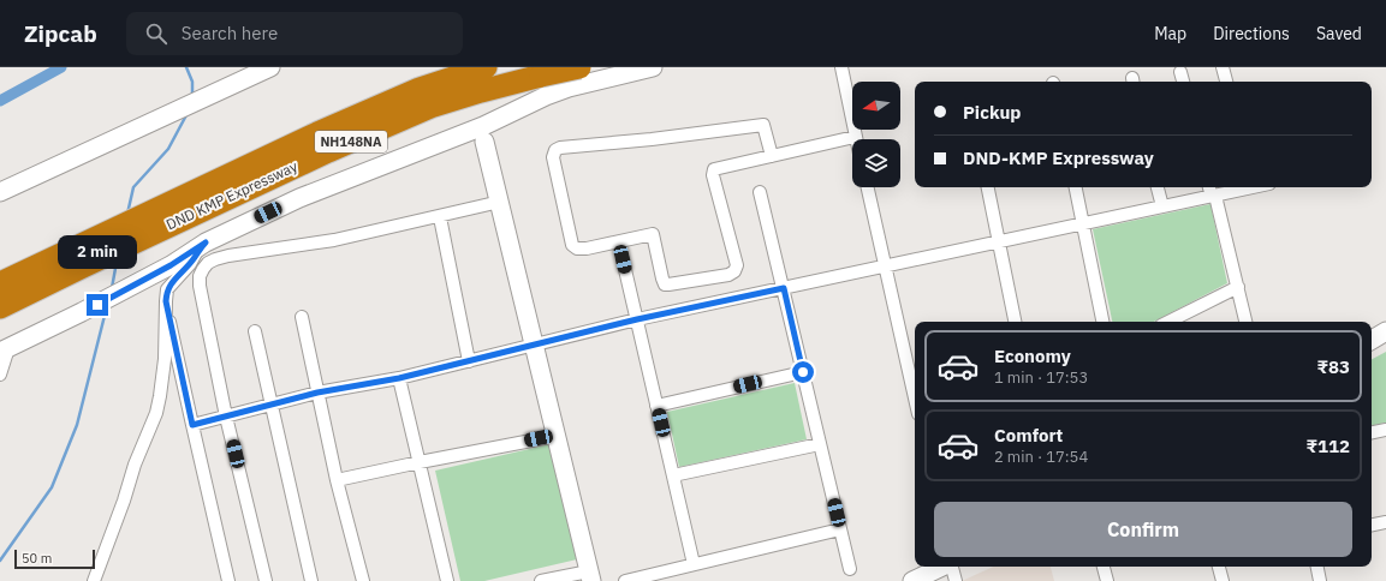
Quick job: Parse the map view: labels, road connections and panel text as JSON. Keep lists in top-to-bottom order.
{
  "streets": {
    "highway": ["NH148NA", "DND KMP Expressway"]
  },
  "scale_bar": "50 m",
  "north": "left",
  "page": {
    "header": "Zipcab",
    "search": "Search here",
    "nav": ["Map", "Directions", "Saved"],
    "banner": ["Pickup", "DND-KMP Expressway"],
    "bubble": "2 min",
    "list": [
      {
        "name": "Economy",
        "note": "1 min · 17:53",
        "value": "₹83"
      },
      {
        "name": "Comfort",
        "note": "2 min · 17:54",
        "value": "₹112"
      }
    ],
    "buttons": "Confirm",
    "scale": "50 m"
  }
}
